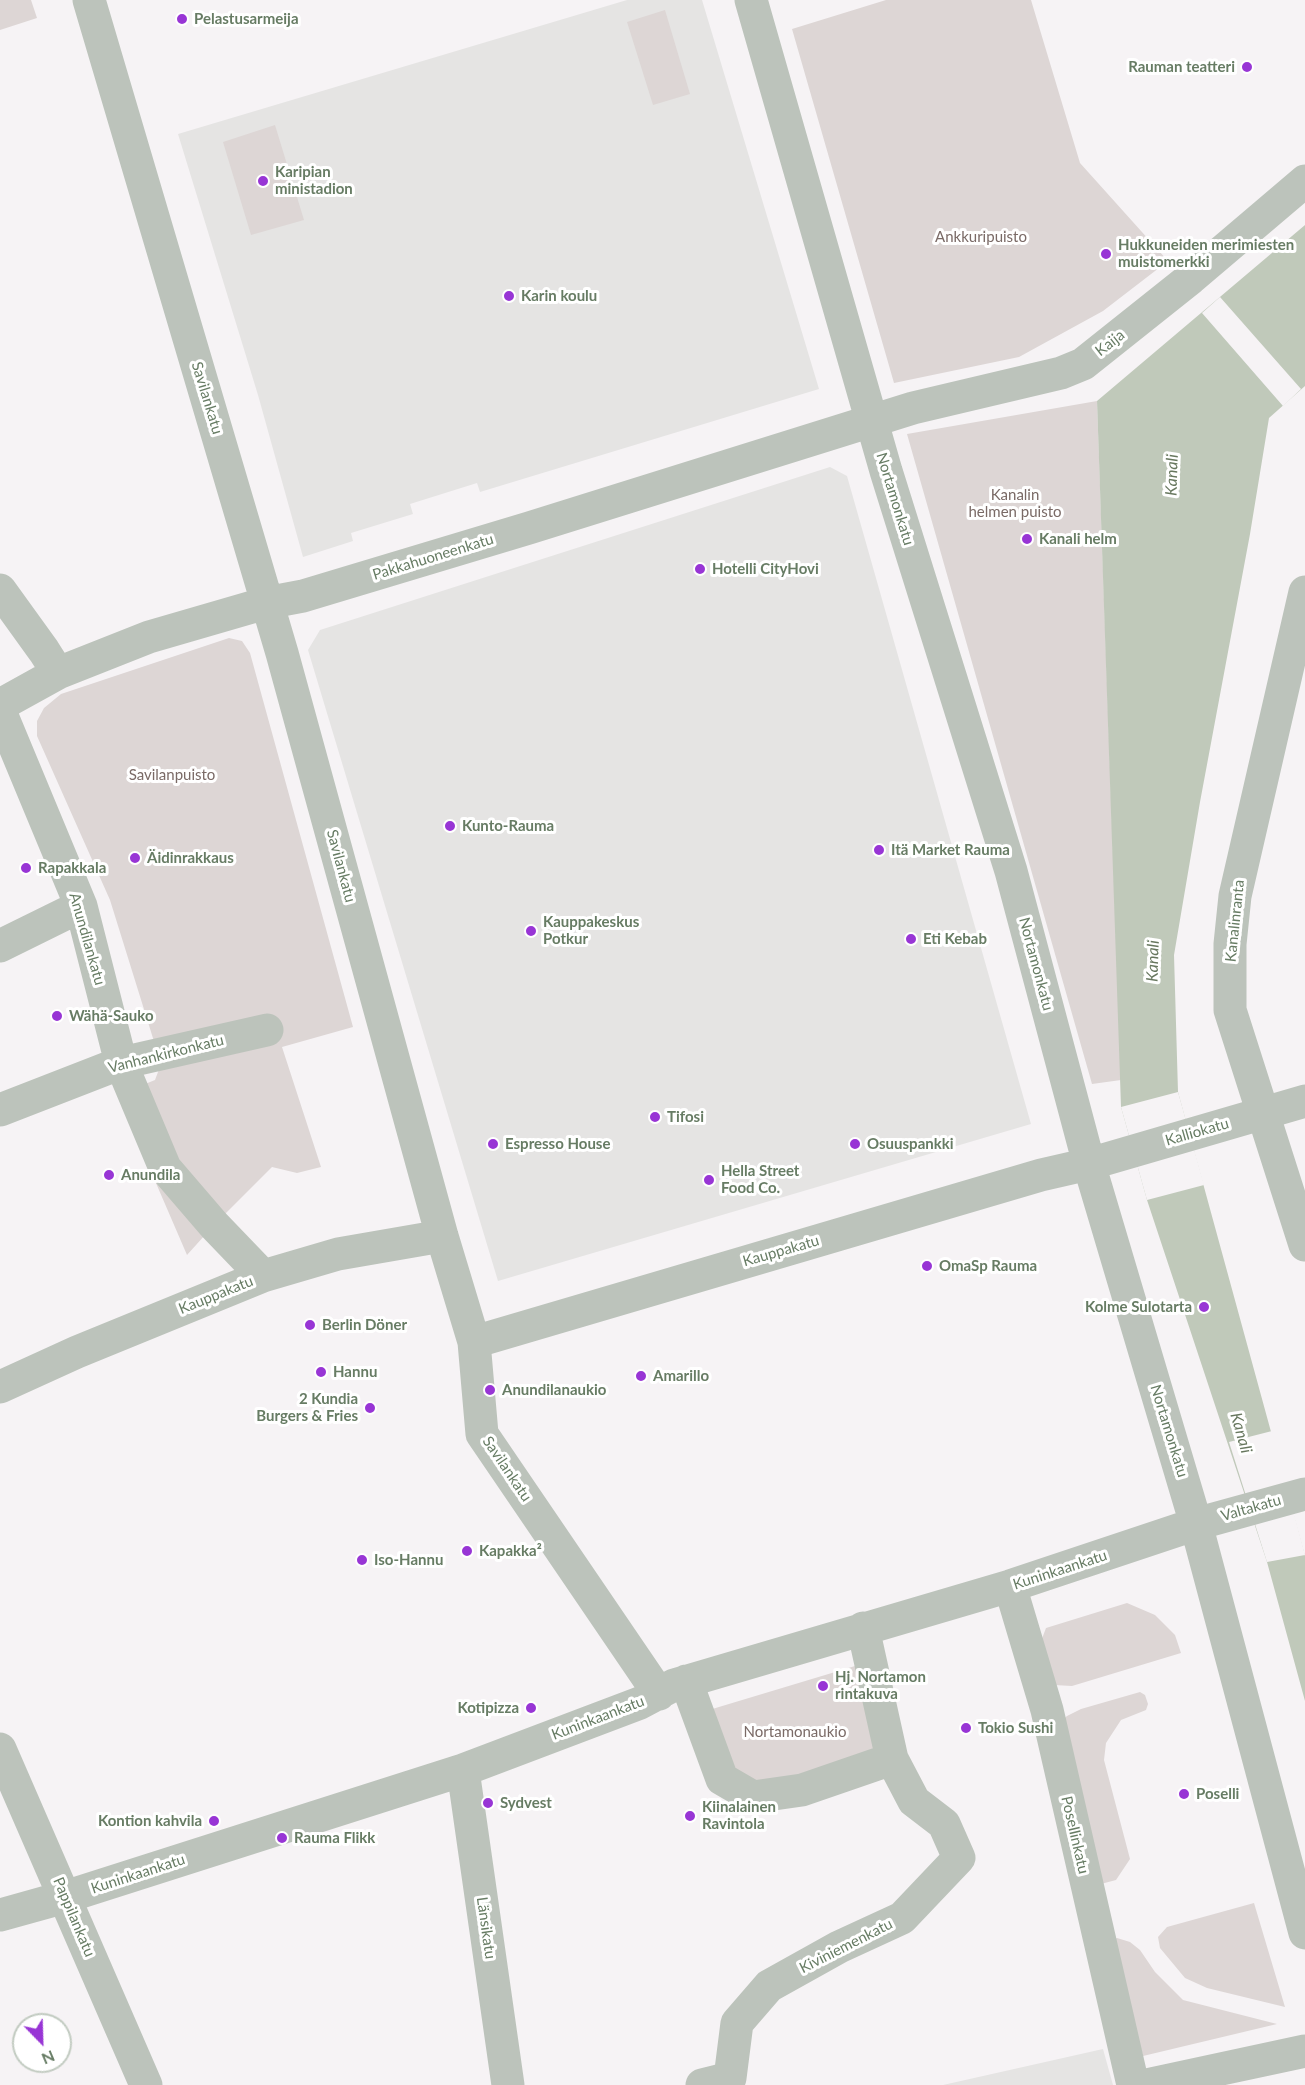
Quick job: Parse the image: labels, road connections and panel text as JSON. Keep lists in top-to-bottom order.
{
  "streets": {
    "street": [
      "Kaija",
      "Savilankatu",
      "Nortamonkatu",
      "Pakkahuoneenkatu",
      "Kanalinranta",
      "Anundilankatu",
      "Vanhankirkonkatu",
      "Kalliokatu",
      "Kauppakatu",
      "Valtakatu",
      "Kuninkaankatu",
      "Posellinkatu",
      "Pappilankatu",
      "Länsikatu",
      "Kiviniemenkatu"
    ]
  },
  "crossings": [
    ["Kaija", "Nortamonkatu"],
    ["Kaija", "Pakkahuoneenkatu"],
    ["Savilankatu", "Pakkahuoneenkatu"],
    ["Savilankatu", "Kauppakatu"],
    ["Savilankatu", "Kuninkaankatu"],
    ["Savilankatu", "Kiviniemenkatu"],
    ["Nortamonkatu", "Pakkahuoneenkatu"],
    ["Nortamonkatu", "Kalliokatu"],
    ["Nortamonkatu", "Kauppakatu"],
    ["Nortamonkatu", "Valtakatu"],
    ["Nortamonkatu", "Kuninkaankatu"],
    ["Kanalinranta", "Kalliokatu"],
    ["Anundilankatu", "Vanhankirkonkatu"],
    ["Anundilankatu", "Kauppakatu"],
    ["Kalliokatu", "Kauppakatu"],
    ["Valtakatu", "Kuninkaankatu"],
    ["Kuninkaankatu", "Posellinkatu"],
    ["Kuninkaankatu", "Pappilankatu"],
    ["Kuninkaankatu", "Länsikatu"],
    ["Kuninkaankatu", "Kiviniemenkatu"]
  ],
  "water": ["Kanali"],
  "parks": [
    "Ankkuripuisto",
    "Kanalin helmen puisto",
    "Savilanpuisto",
    "Nortamonaukio"
  ],
  "places": [
    "Pelastusarmeija",
    "Rauman teatteri",
    "Karipian ministadion",
    "Hukkuneiden merimiesten muistomerkki",
    "Karin koulu",
    "Kanali helm",
    "Hotelli CityHovi",
    "Kunto-Rauma",
    "Itä Market Rauma",
    "Äidinrakkaus",
    "Rapakkala",
    "Kauppakeskus Potkur",
    "Eti Kebab",
    "Wähä-Sauko",
    "Tifosi",
    "Espresso House",
    "Osuuspankki",
    "Anundila",
    "Hella Street Food Co.",
    "OmaSp Rauma",
    "Kolme Sulotarta",
    "Berlin Döner",
    "Hannu",
    "Amarillo",
    "Anundilanaukio",
    "2 Kundia Burgers & Fries",
    "Kapakka²",
    "Iso-Hannu",
    "Hj. Nortamon rintakuva",
    "Kotipizza",
    "Tokio Sushi",
    "Poselli",
    "Sydvest",
    "Kiinalainen Ravintola",
    "Kontion kahvila",
    "Rauma Flikk"
  ],
  "north": "bottom right"
}
